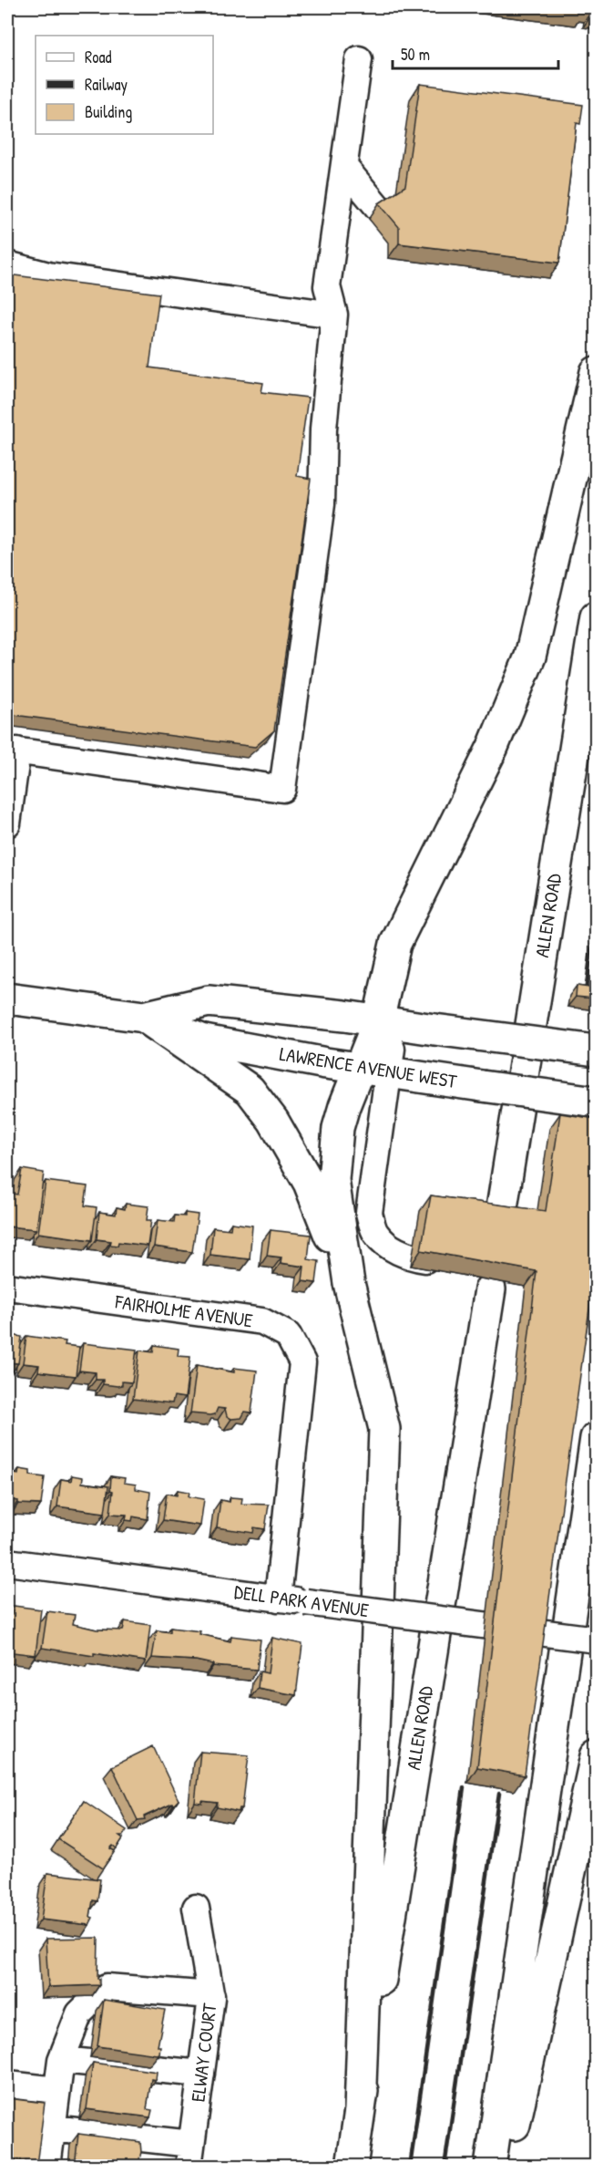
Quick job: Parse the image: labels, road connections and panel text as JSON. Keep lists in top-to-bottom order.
{
  "streets": {
    "main road": ["ALLEN ROAD", "LAWRENCE AVENUE WEST"],
    "street": ["FAIRHOLME AVENUE", "DELL PARK AVENUE", "ELWAY COURT"]
  },
  "crossings": [
    ["FAIRHOLME AVENUE", "DELL PARK AVENUE"]
  ],
  "legend": ["Road", "Railway", "Building"],
  "scale_bar": "50 m"
}
